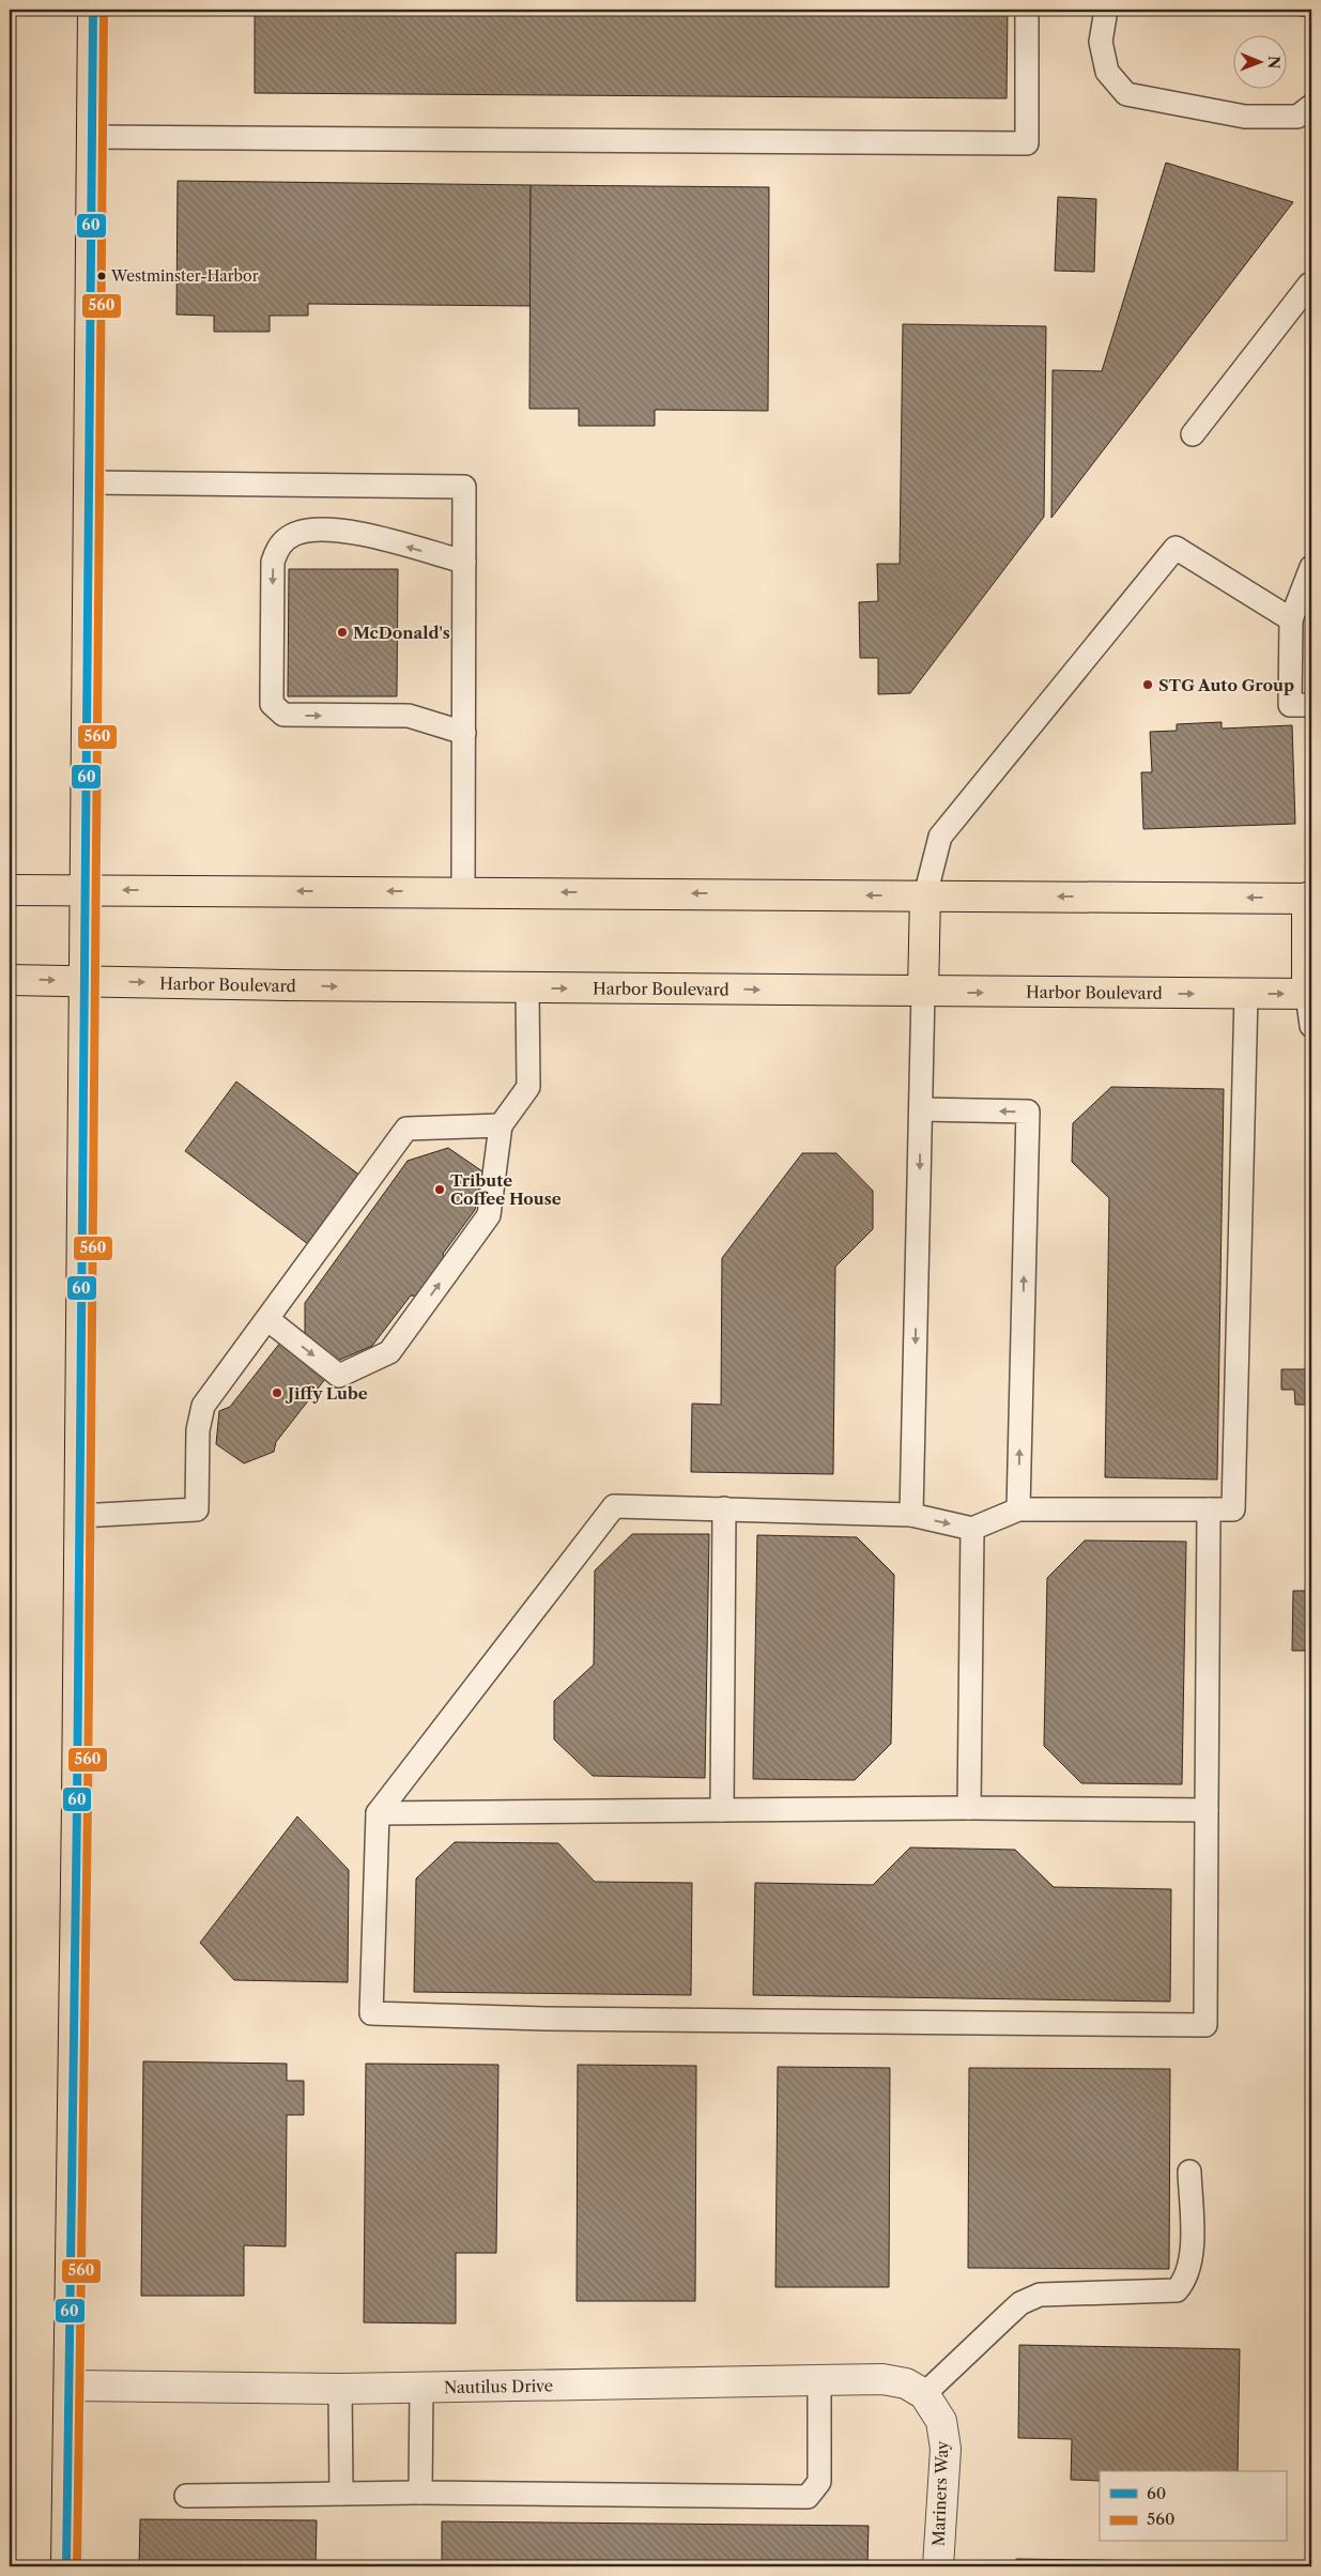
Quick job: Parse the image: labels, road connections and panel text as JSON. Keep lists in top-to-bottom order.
{
  "streets": {
    "main road": ["Harbor Boulevard"],
    "street": ["Nautilus Drive", "Mariners Way"]
  },
  "crossings": [
    ["Nautilus Drive", "Mariners Way"]
  ],
  "places": [
    "Westminster-Harbor",
    "McDonald's",
    "STG Auto Group",
    "Tribute Coffee House",
    "Jiffy Lube"
  ],
  "lines": ["transit line 60", "transit line 560"],
  "legend": ["60", "560"],
  "north": "right"
}
